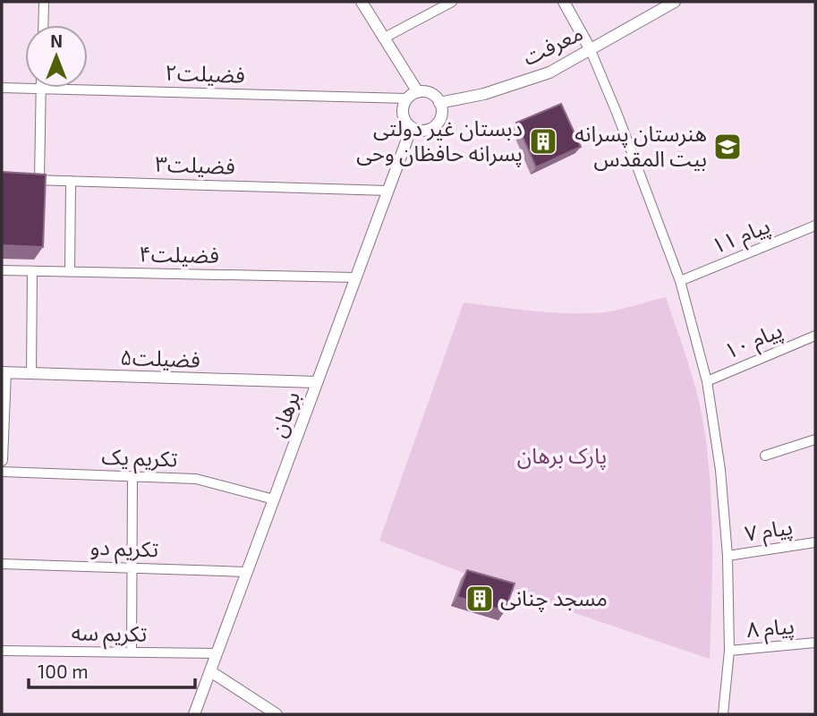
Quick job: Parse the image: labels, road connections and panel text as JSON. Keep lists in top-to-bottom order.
{
  "streets": {
    "street": [
      "معرفت",
      "فضیلت۲",
      "فضیلت۳",
      "پیام ۱۱",
      "فضیلت۴",
      "پیام ۱۰",
      "فضیلت۵",
      "برهان",
      "تکریم یک",
      "پیام ۷",
      "تکریم دو",
      "پیام ۸",
      "تکریم سه"
    ]
  },
  "crossings": [
    ["معرفت", "فضیلت۲"],
    ["معرفت", "برهان"],
    ["فضیلت۲", "برهان"],
    ["فضیلت۳", "برهان"],
    ["فضیلت۴", "برهان"],
    ["فضیلت۵", "برهان"],
    ["برهان", "تکریم یک"],
    ["برهان", "تکریم دو"],
    ["برهان", "تکریم سه"]
  ],
  "parks": ["پارک برهان"],
  "places": {
    "building": ["دبستان غیر دولتی پسرانه حافظان وحی", "مسجد چنانی"],
    "school or university": ["هنرستان پسرانه بیت المقدس"]
  },
  "scale_bar": "100 m",
  "north": "top"
}
